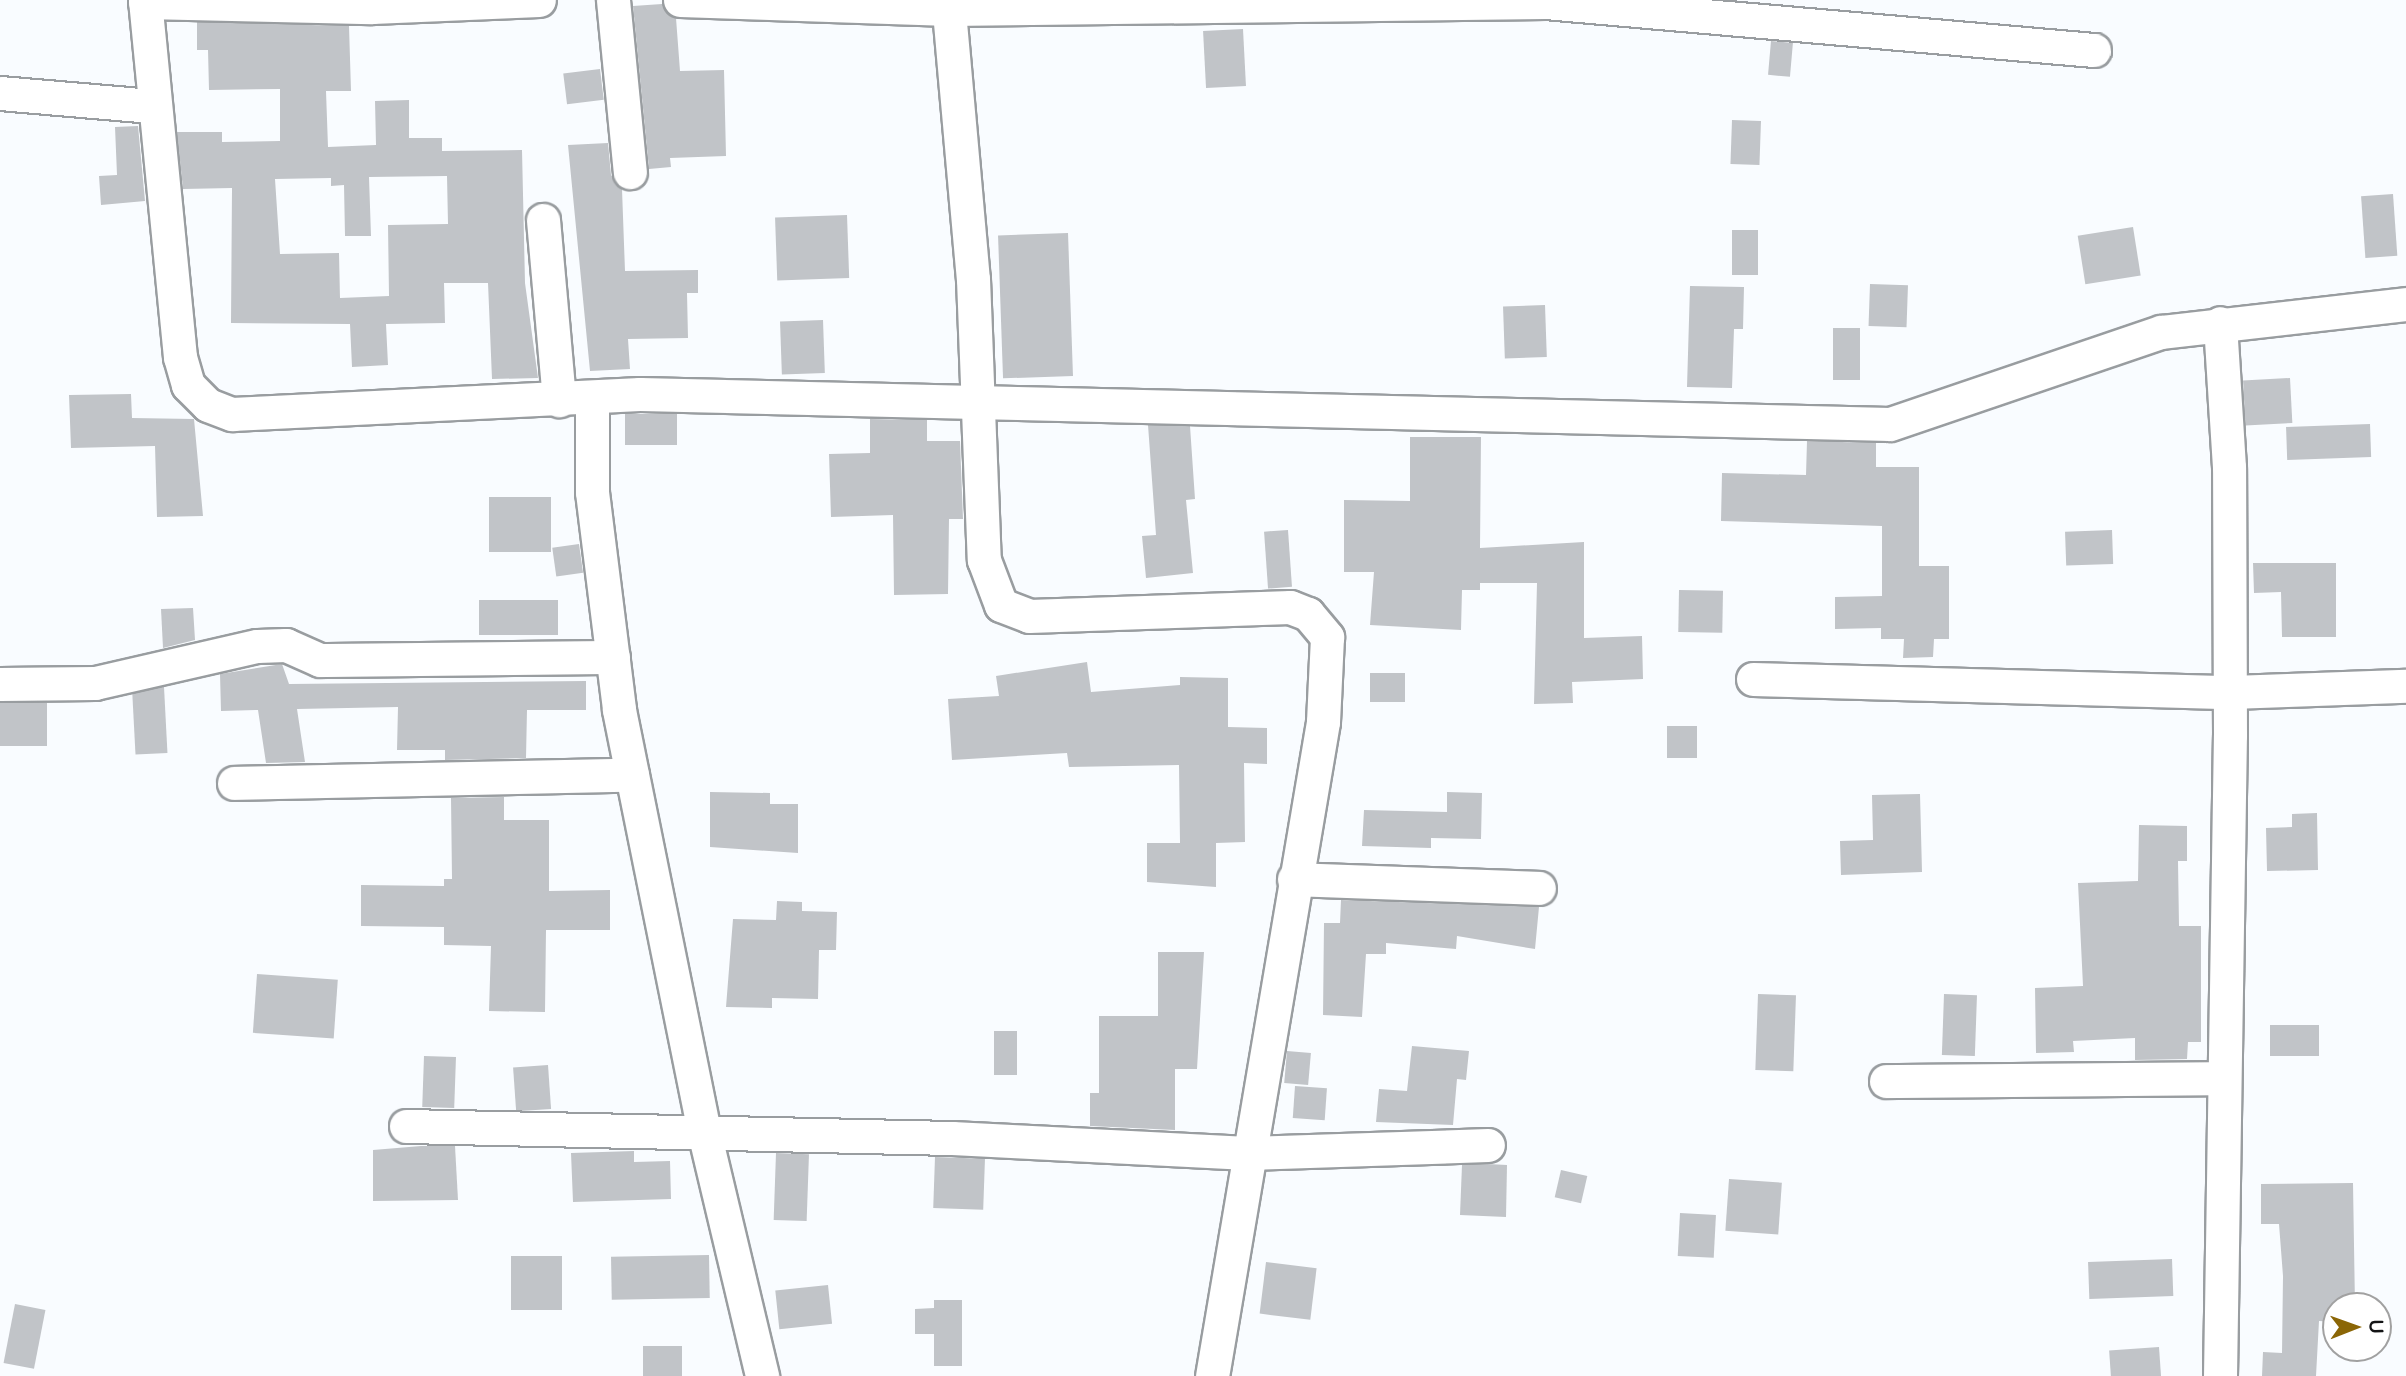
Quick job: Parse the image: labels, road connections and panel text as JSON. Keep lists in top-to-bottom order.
{
  "north": "right"
}
